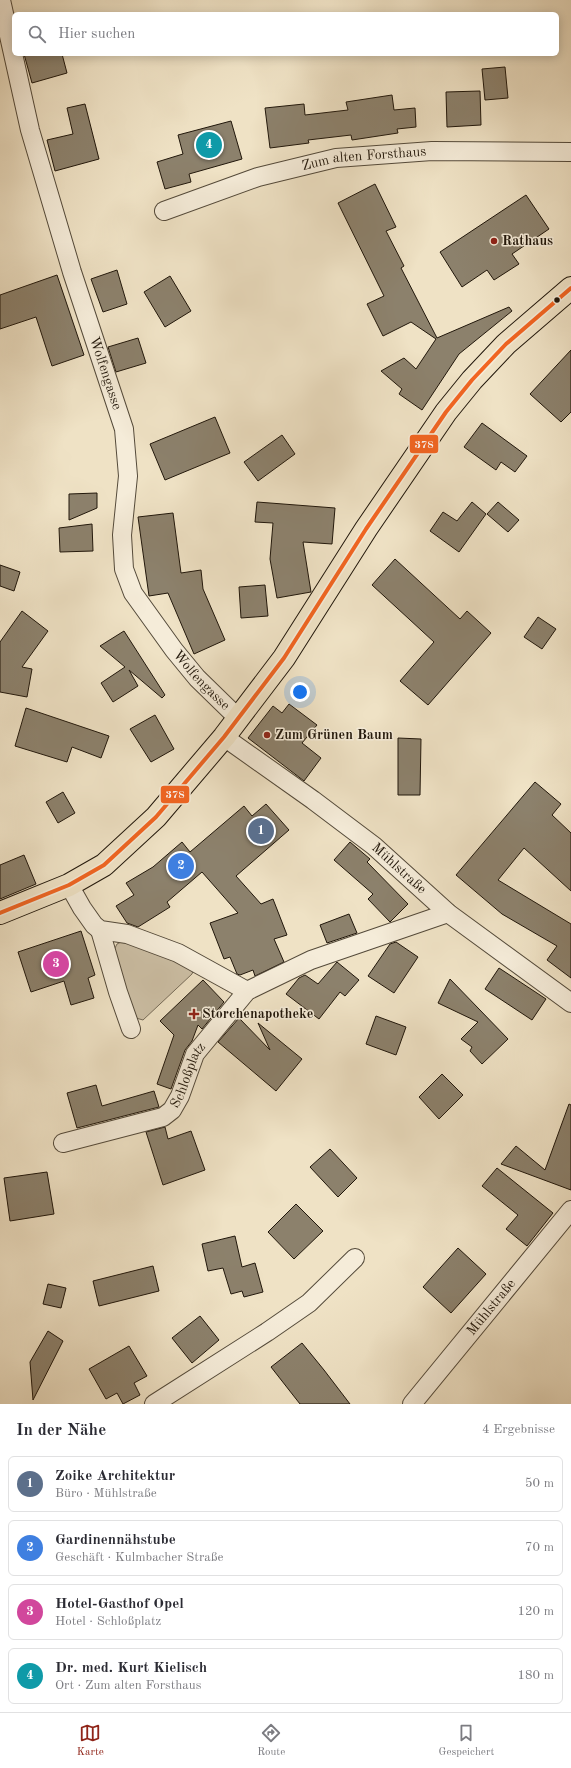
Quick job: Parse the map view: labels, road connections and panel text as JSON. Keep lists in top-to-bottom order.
{
  "streets": {
    "street": [
      "Zum alten Forsthaus",
      "Wolfengasse",
      "Mühlstraße",
      "Schloßplatz"
    ]
  },
  "crossings": [
    ["Mühlstraße", "Schloßplatz"]
  ],
  "places": {
    "other": ["Rathaus", "Zum Grünen Baum"],
    "health": ["Storchenapotheke"]
  },
  "lines": ["transit line 378"],
  "page": {
    "search": "Hier suchen",
    "pins": [
      "4",
      "1",
      "2",
      "3"
    ],
    "heading": ["In der Nähe", "4 Ergebnisse"],
    "list": [
      {
        "mark": "1",
        "name": "Zoike Architektur",
        "note": "Büro · Mühlstraße",
        "value": "50 m"
      },
      {
        "mark": "2",
        "name": "Gardinennähstube",
        "note": "Geschäft · Kulmbacher Straße",
        "value": "70 m"
      },
      {
        "mark": "3",
        "name": "Hotel-Gasthof Opel",
        "note": "Hotel · Schloßplatz",
        "value": "120 m"
      },
      {
        "mark": "4",
        "name": "Dr. med. Kurt Kielisch",
        "note": "Ort · Zum alten Forsthaus",
        "value": "180 m"
      }
    ],
    "nav": ["Karte", "Route", "Gespeichert"]
  }
}
